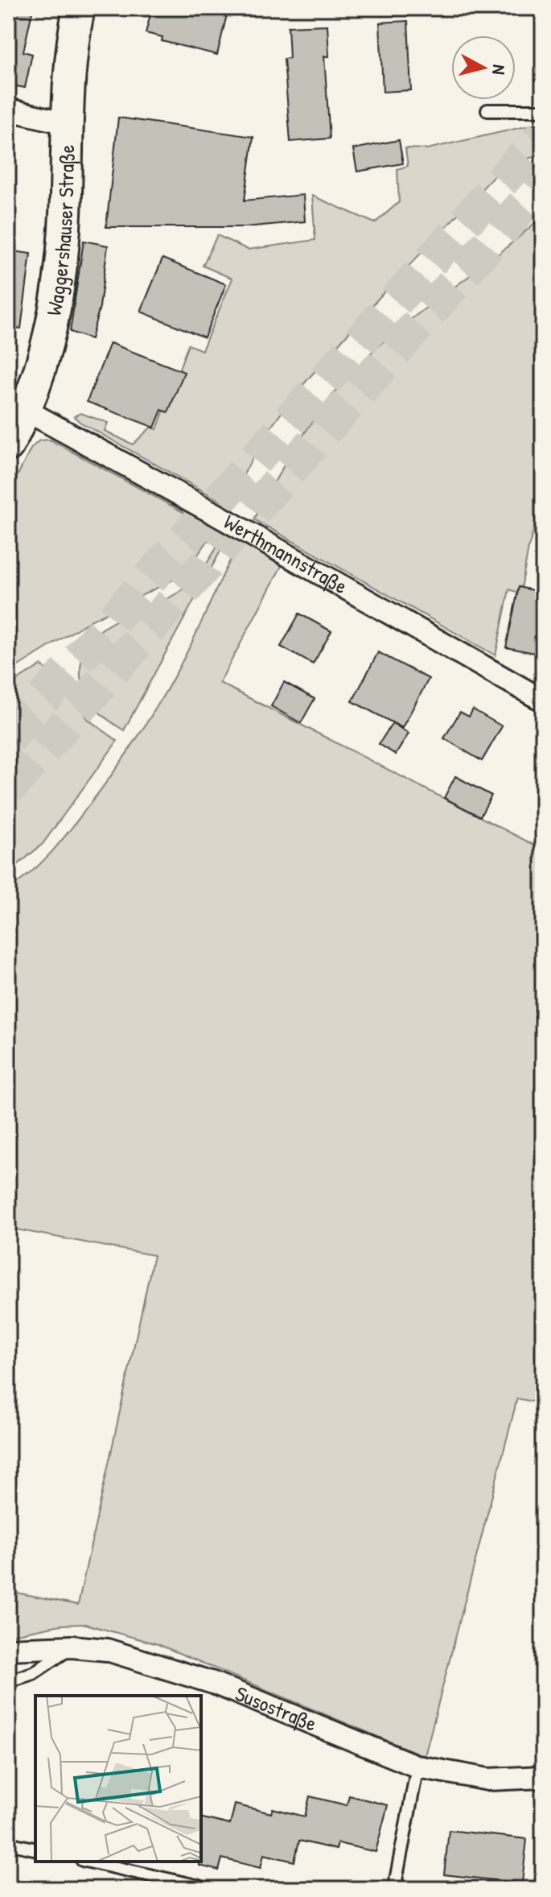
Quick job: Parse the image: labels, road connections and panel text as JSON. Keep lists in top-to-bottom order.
{
  "streets": {
    "street": ["Waggershauser Straße", "Werthmannstraße", "Susostraße"]
  },
  "crossings": [
    ["Waggershauser Straße", "Werthmannstraße"]
  ],
  "north": "right"
}
